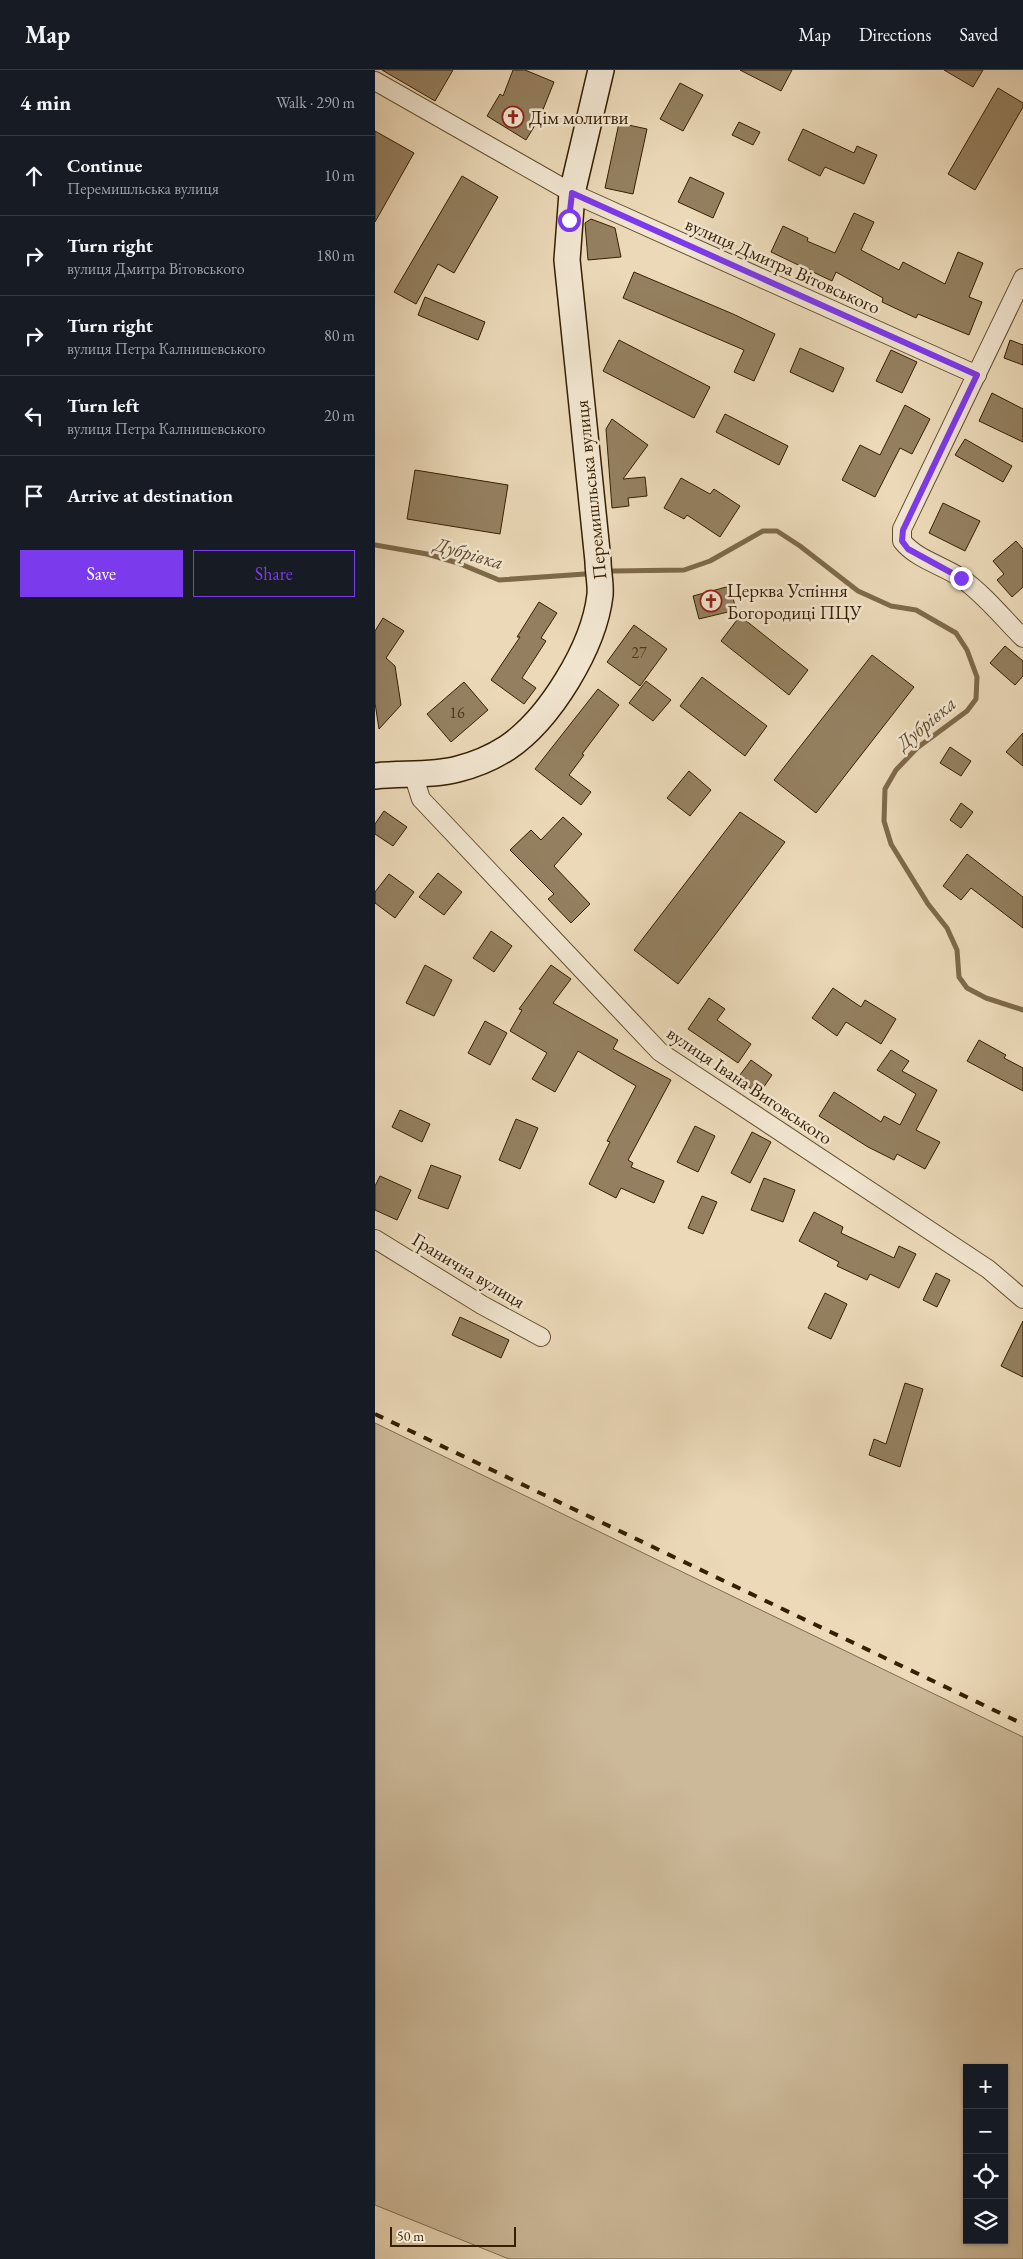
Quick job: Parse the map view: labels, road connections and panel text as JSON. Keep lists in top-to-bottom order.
{
  "streets": {
    "main road": ["Перемишльська вулиця"],
    "street": ["вулиця Дмитра Вітовського", "вулиця Івана Виговського", "Гранична вулиця"]
  },
  "crossings": [
    ["вулиця Дмитра Вітовського", "Перемишльська вулиця"],
    ["Перемишльська вулиця", "вулиця Івана Виговського"]
  ],
  "water": ["Дубрівка"],
  "places": {
    "church": ["Дім молитви", "Церква Успіння Богородиці ПЦУ"]
  },
  "house_numbers": ["27", "16"],
  "scale_bar": "50 m",
  "page": {
    "header": "Map",
    "nav": ["Map", "Directions", "Saved"],
    "heading": ["4 min", "Walk · 290 m"],
    "list": [
      ["Continue", "Перемишльська вулиця", "10 m"],
      ["Turn right", "вулиця Дмитра Вітовського", "180 m"],
      ["Turn right", "вулиця Петра Калнишевського", "80 m"],
      ["Turn left", "вулиця Петра Калнишевського", "20 m"],
      "Arrive at destination"
    ],
    "buttons": ["Save", "Share"],
    "map_buttons": ["+", "−"],
    "scale": "50 m"
  }
}
